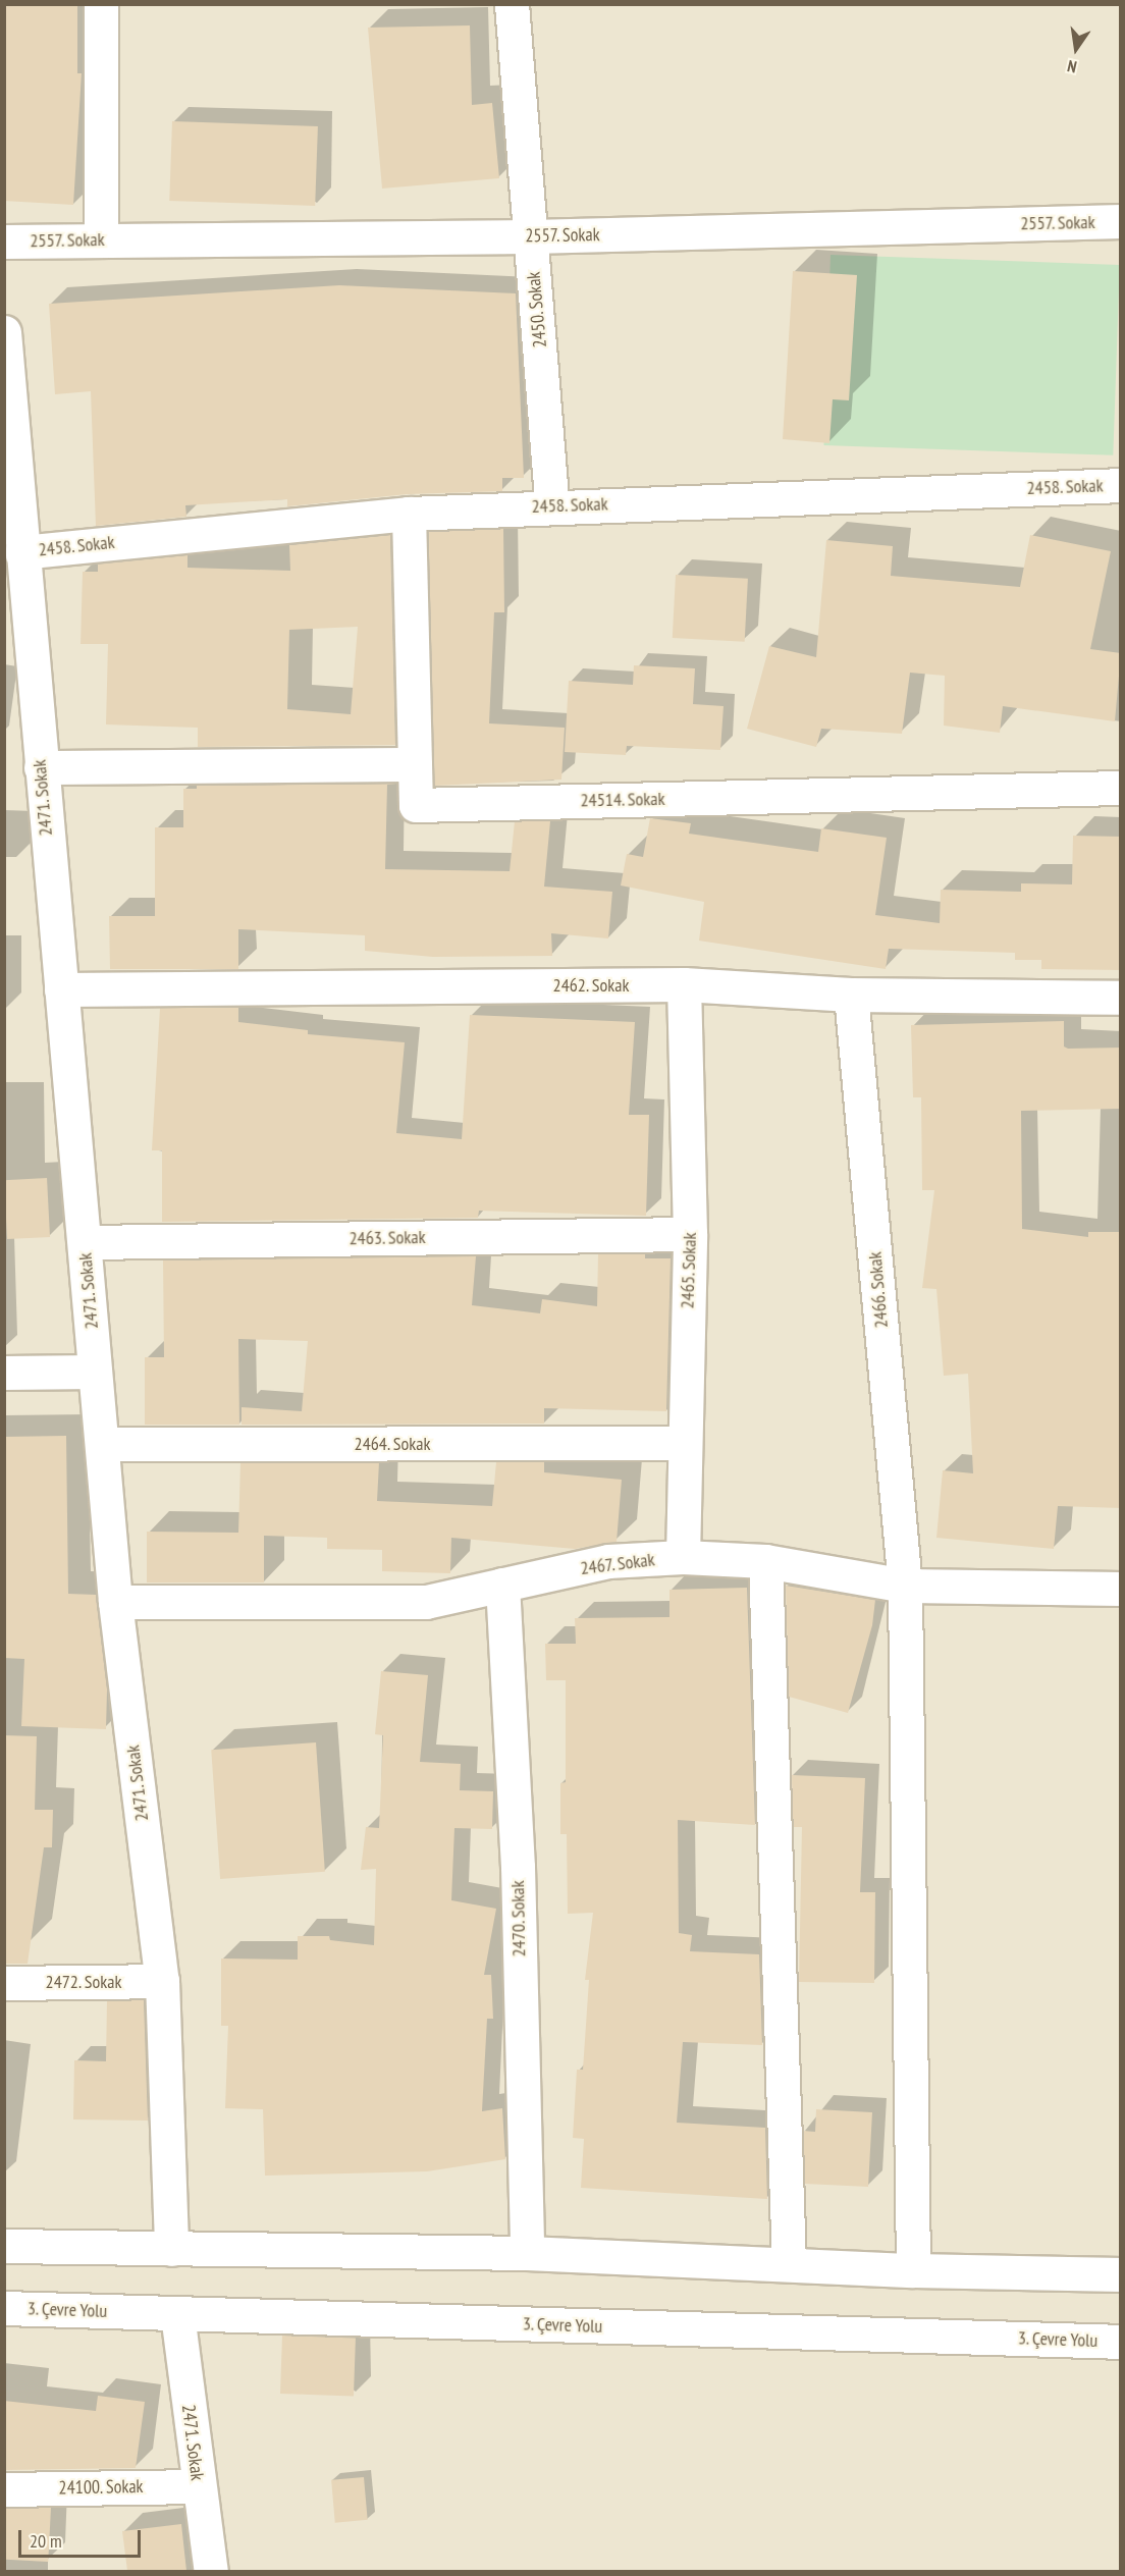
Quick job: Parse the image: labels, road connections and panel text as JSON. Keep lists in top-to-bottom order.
{
  "streets": {
    "street": [
      "2557. Sokak",
      "2450. Sokak",
      "2458. Sokak",
      "2471. Sokak",
      "24514. Sokak",
      "2462. Sokak",
      "2463. Sokak",
      "2465. Sokak",
      "2466. Sokak",
      "2464. Sokak",
      "2467. Sokak",
      "2470. Sokak",
      "2472. Sokak",
      "3. Çevre Yolu",
      "24100. Sokak"
    ]
  },
  "crossings": [
    ["2557. Sokak", "2450. Sokak"],
    ["2450. Sokak", "2458. Sokak"],
    ["2458. Sokak", "2471. Sokak"],
    ["2458. Sokak", "24514. Sokak"],
    ["2471. Sokak", "2462. Sokak"],
    ["2471. Sokak", "2463. Sokak"],
    ["2471. Sokak", "2464. Sokak"],
    ["2471. Sokak", "2467. Sokak"],
    ["2471. Sokak", "2472. Sokak"],
    ["2471. Sokak", "3. Çevre Yolu"],
    ["2471. Sokak", "24100. Sokak"],
    ["2462. Sokak", "2465. Sokak"],
    ["2462. Sokak", "2466. Sokak"],
    ["2463. Sokak", "2465. Sokak"],
    ["2465. Sokak", "2464. Sokak"],
    ["2465. Sokak", "2467. Sokak"],
    ["2466. Sokak", "2467. Sokak"],
    ["2467. Sokak", "2470. Sokak"]
  ],
  "scale_bar": "20 m",
  "north": "bottom"
}
